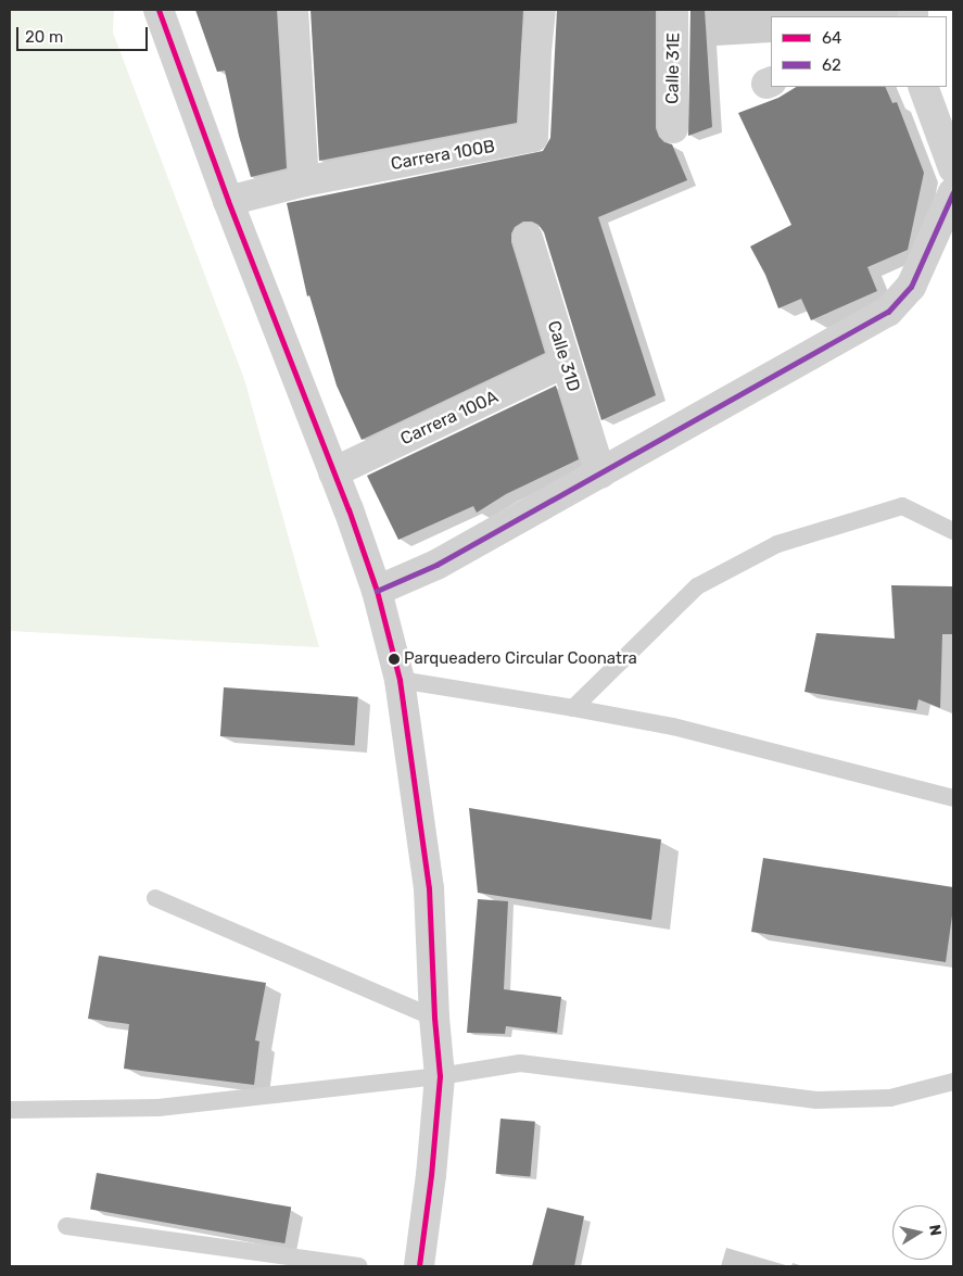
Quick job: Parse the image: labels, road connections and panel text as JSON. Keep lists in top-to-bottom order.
{
  "streets": {
    "street": [
      "Calle 31E",
      "Carrera 100B",
      "Calle 31D",
      "Carrera 100A"
    ]
  },
  "crossings": [
    ["Calle 31D", "Carrera 100A"]
  ],
  "places": ["Parqueadero Circular Coonatra"],
  "lines": ["transit line 64", "transit line 62"],
  "legend": ["64", "62"],
  "scale_bar": "20 m",
  "north": "right"
}
